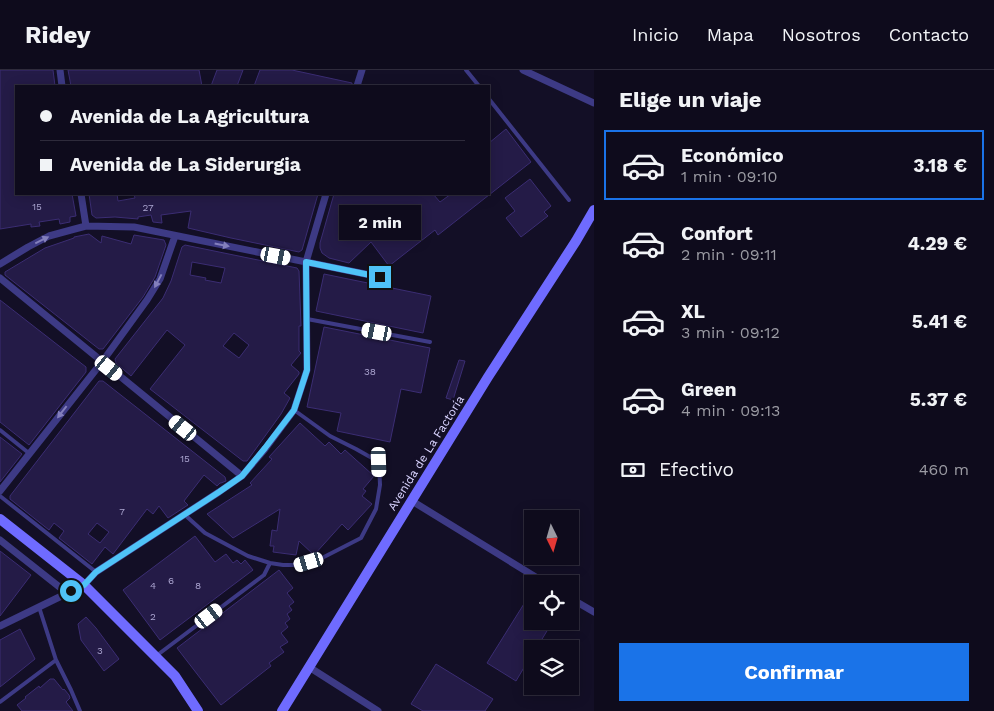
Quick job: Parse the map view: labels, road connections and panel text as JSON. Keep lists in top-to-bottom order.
{
  "streets": {
    "street": ["Avenida de La Factoría"]
  },
  "house_numbers": [
    "15",
    "27",
    "38",
    "15",
    "7",
    "6",
    "4",
    "8",
    "2",
    "3"
  ],
  "north": "bottom",
  "page": {
    "header": "Ridey",
    "nav": [
      "Inicio",
      "Mapa",
      "Nosotros",
      "Contacto"
    ],
    "heading": "Elige un viaje",
    "banner": ["Avenida de La Agricultura", "Avenida de La Siderurgia"],
    "list": [
      {
        "name": "Económico",
        "note": "1 min · 09:10",
        "value": "3.18 €"
      },
      {
        "name": "Confort",
        "note": "2 min · 09:11",
        "value": "4.29 €"
      },
      {
        "name": "XL",
        "note": "3 min · 09:12",
        "value": "5.41 €"
      },
      {
        "name": "Green",
        "note": "4 min · 09:13",
        "value": "5.37 €"
      }
    ],
    "bubble": "2 min",
    "pay": ["Efectivo", "460 m"],
    "buttons": "Confirmar"
  }
}
